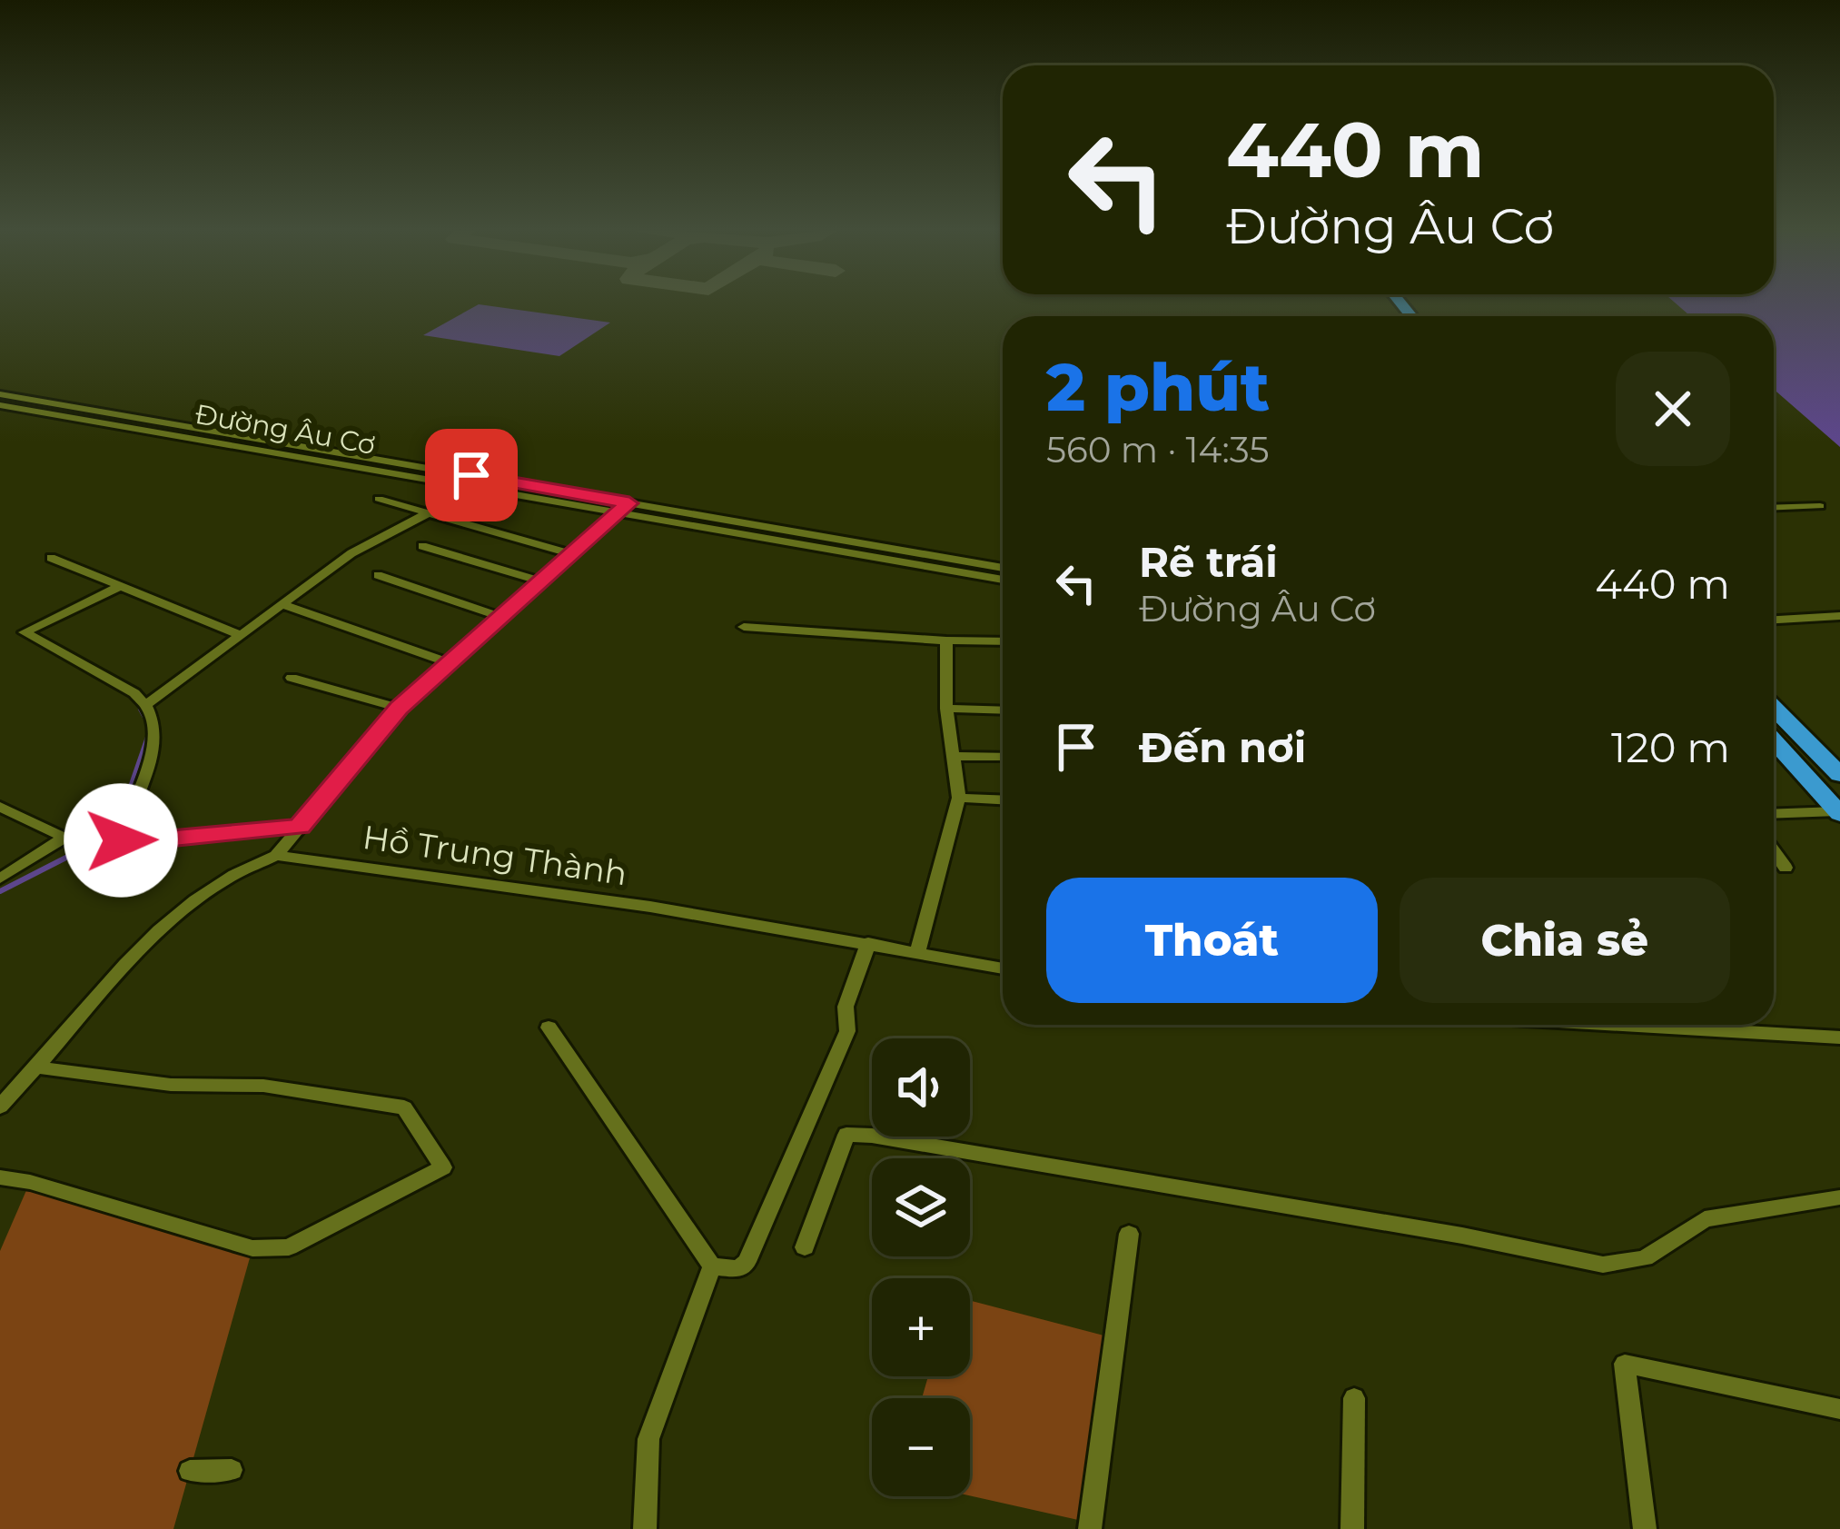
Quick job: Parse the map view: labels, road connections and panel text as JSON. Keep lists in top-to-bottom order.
{
  "streets": {
    "street": ["Đường Âu Cơ", "Hồ Trung Thành"]
  },
  "page": {
    "turn": ["440 m", "Đường Âu Cơ"],
    "heading": ["2 phút", "560 m · 14:35"],
    "list": [
      {
        "name": "Rẽ trái",
        "note": "Đường Âu Cơ",
        "value": "440 m"
      },
      {
        "name": "Đến nơi",
        "value": "120 m"
      }
    ],
    "buttons": ["Thoát", "Chia sẻ"],
    "map_buttons": ["+", "−"]
  }
}
